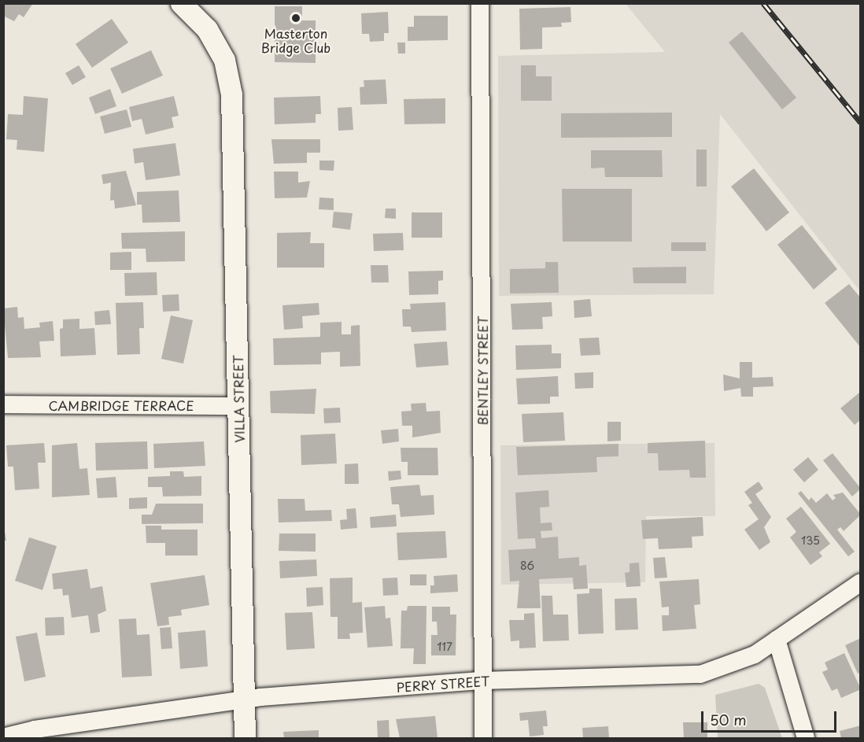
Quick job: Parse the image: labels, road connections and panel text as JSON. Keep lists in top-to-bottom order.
{
  "streets": {
    "street": [
      "BENTLEY STREET",
      "VILLA STREET",
      "CAMBRIDGE TERRACE",
      "PERRY STREET"
    ]
  },
  "crossings": [
    ["BENTLEY STREET", "PERRY STREET"],
    ["VILLA STREET", "CAMBRIDGE TERRACE"],
    ["VILLA STREET", "PERRY STREET"]
  ],
  "places": ["Masterton Bridge Club"],
  "house_numbers": ["135", "86", "117"],
  "scale_bar": "50 m"
}
